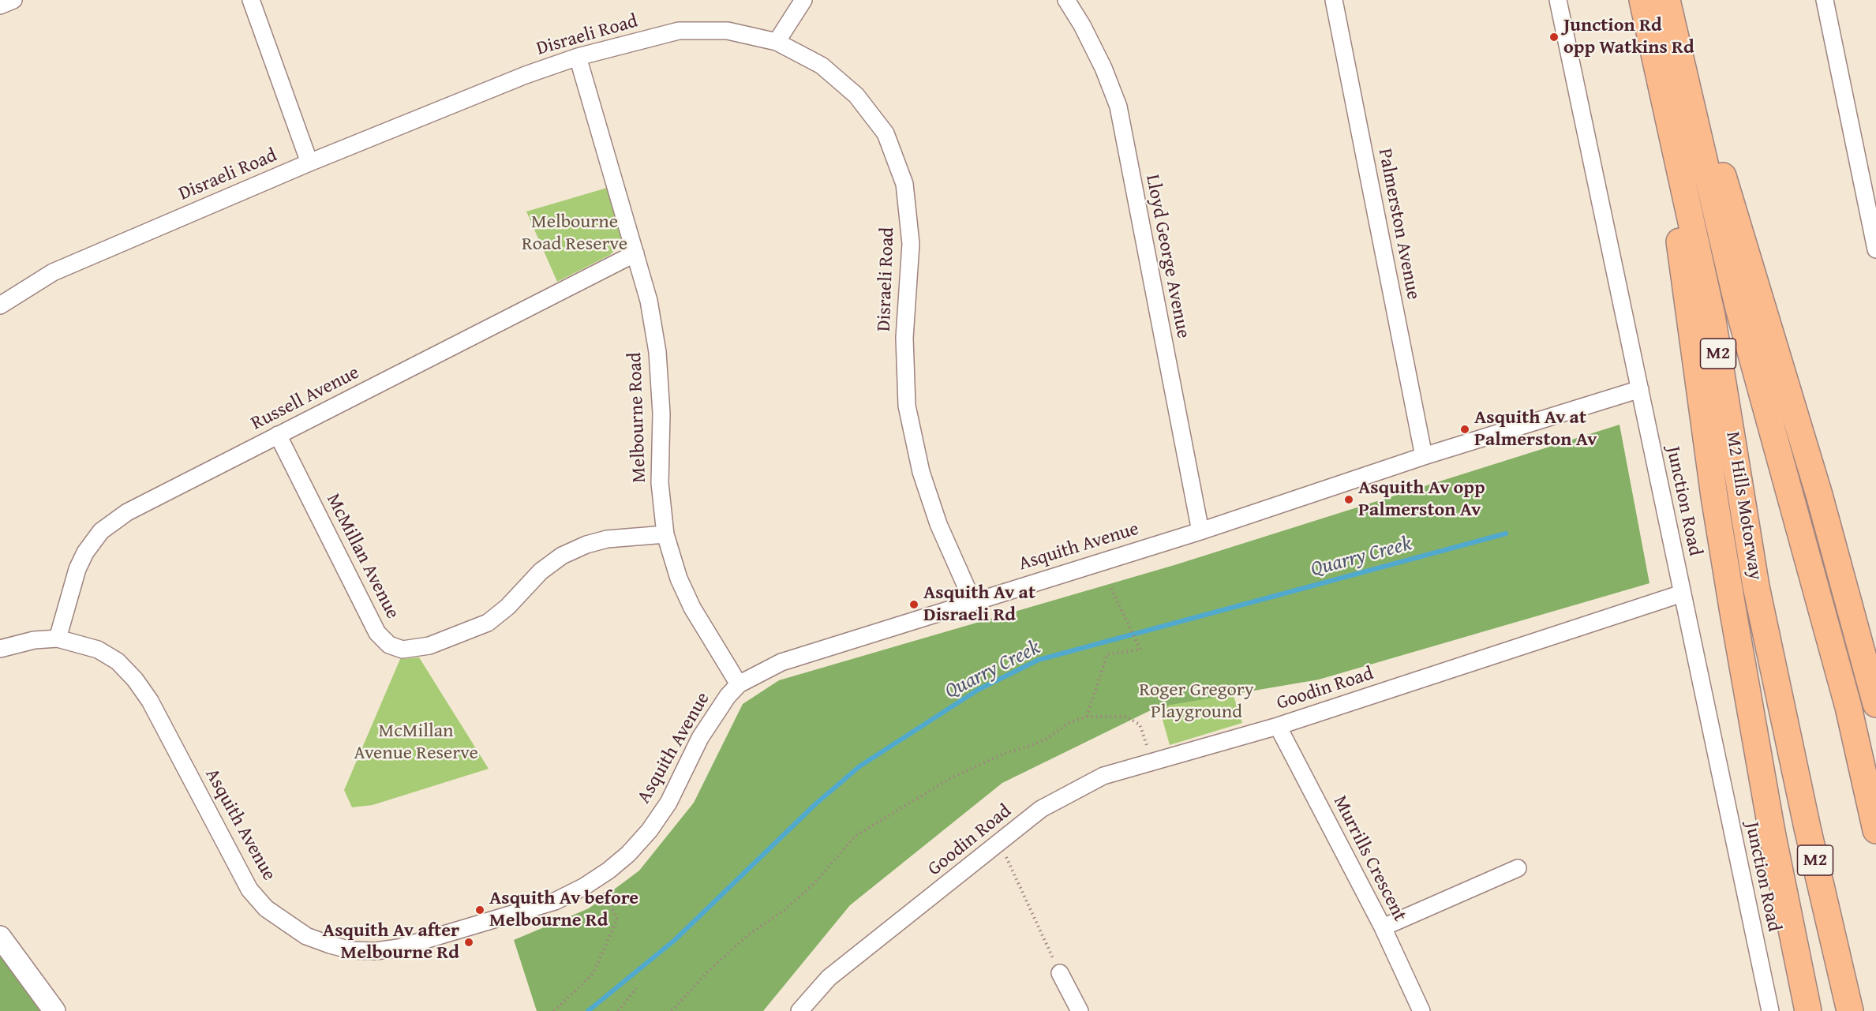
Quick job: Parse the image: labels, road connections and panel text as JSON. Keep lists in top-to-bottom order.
{
  "streets": {
    "highway": ["M2", "M2 Hills Motorway"],
    "street": [
      "Disraeli Road",
      "Palmerston Avenue",
      "Lloyd George Avenue",
      "Russell Avenue",
      "Melbourne Road",
      "Junction Road",
      "Asquith Avenue",
      "McMillan Avenue",
      "Goodin Road",
      "Murrills Crescent"
    ]
  },
  "crossings": [
    ["Disraeli Road", "Melbourne Road"],
    ["Disraeli Road", "Asquith Avenue"],
    ["Palmerston Avenue", "Asquith Avenue"],
    ["Lloyd George Avenue", "Asquith Avenue"],
    ["Russell Avenue", "Melbourne Road"],
    ["Russell Avenue", "Asquith Avenue"],
    ["Russell Avenue", "McMillan Avenue"],
    ["Melbourne Road", "Asquith Avenue"],
    ["Melbourne Road", "McMillan Avenue"],
    ["Junction Road", "Asquith Avenue"],
    ["Junction Road", "Goodin Road"],
    ["Goodin Road", "Murrills Crescent"]
  ],
  "water": ["Quarry Creek"],
  "parks": ["Melbourne Road Reserve", "Roger Gregory Playground", "McMillan Avenue Reserve"],
  "places": [
    "Junction Rd opp Watkins Rd",
    "Asquith Av at Palmerston Av",
    "Asquith Av opp Palmerston Av",
    "Asquith Av at Disraeli Rd",
    "Asquith Av before Melbourne Rd",
    "Asquith Av after Melbourne Rd"
  ]
}
